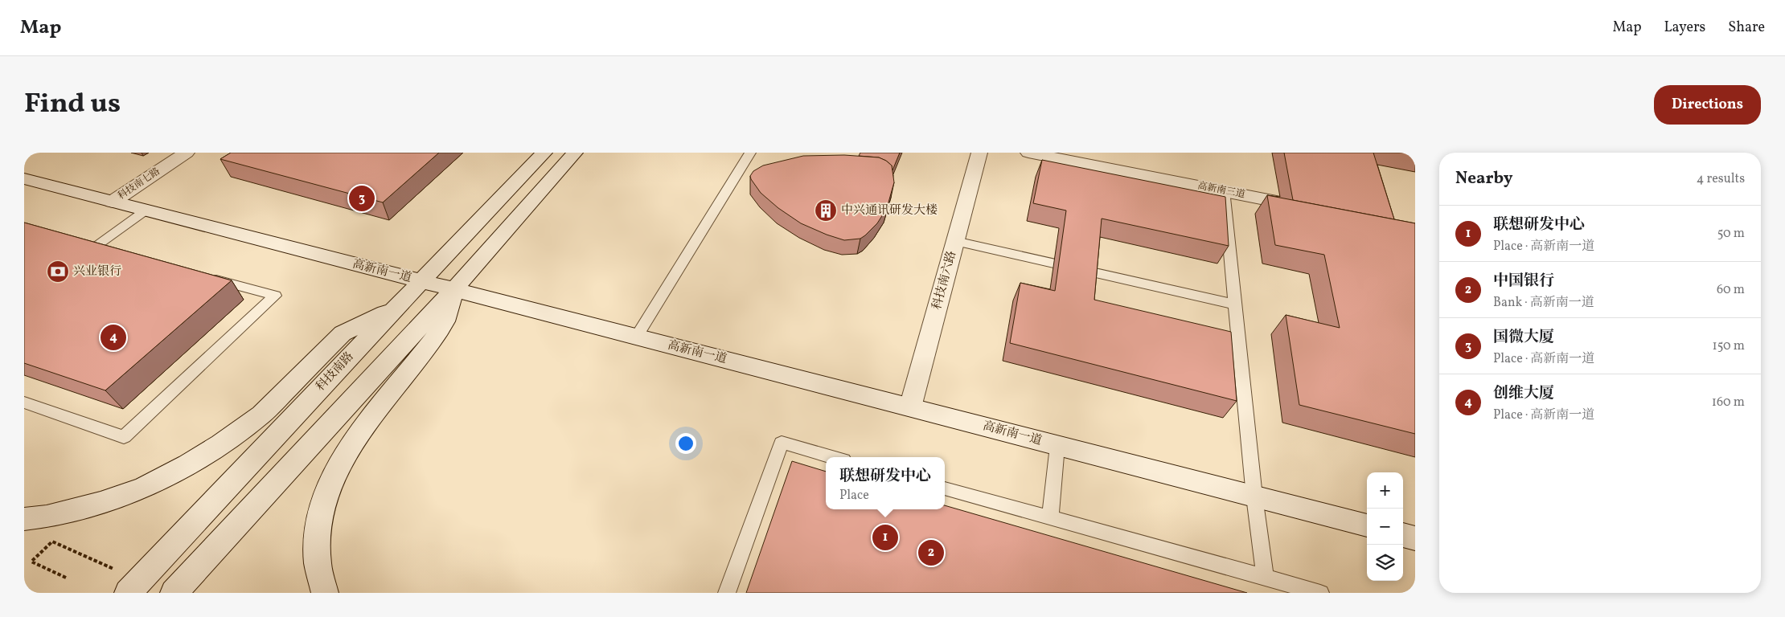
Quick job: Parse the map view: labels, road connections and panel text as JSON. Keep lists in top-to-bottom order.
{
  "streets": {
    "street": [
      "科技南七路",
      "高新南三道",
      "高新南一道",
      "科技南六路",
      "科技南路"
    ]
  },
  "crossings": [
    ["科技南七路", "高新南一道"],
    ["高新南一道", "科技南六路"],
    ["高新南一道", "科技南路"]
  ],
  "places": {
    "building": ["中兴通讯研发大楼"],
    "bank": ["兴业银行"]
  },
  "page": {
    "header": "Map",
    "nav": ["Map", "Layers", "Share"],
    "title": "Find us",
    "buttons": "Directions",
    "heading": ["Nearby", "4 results"],
    "pins": [
      "3",
      "4",
      "1",
      "2"
    ],
    "list": [
      {
        "mark": "1",
        "name": "联想研发中心",
        "note": "Place · 高新南一道",
        "value": "50 m"
      },
      {
        "mark": "2",
        "name": "中国银行",
        "note": "Bank · 高新南一道",
        "value": "60 m"
      },
      {
        "mark": "3",
        "name": "国微大厦",
        "note": "Place · 高新南一道",
        "value": "150 m"
      },
      {
        "mark": "4",
        "name": "创维大厦",
        "note": "Place · 高新南一道",
        "value": "160 m"
      }
    ],
    "popup": ["联想研发中心", "Place"],
    "map_buttons": ["+", "−"]
  }
}
